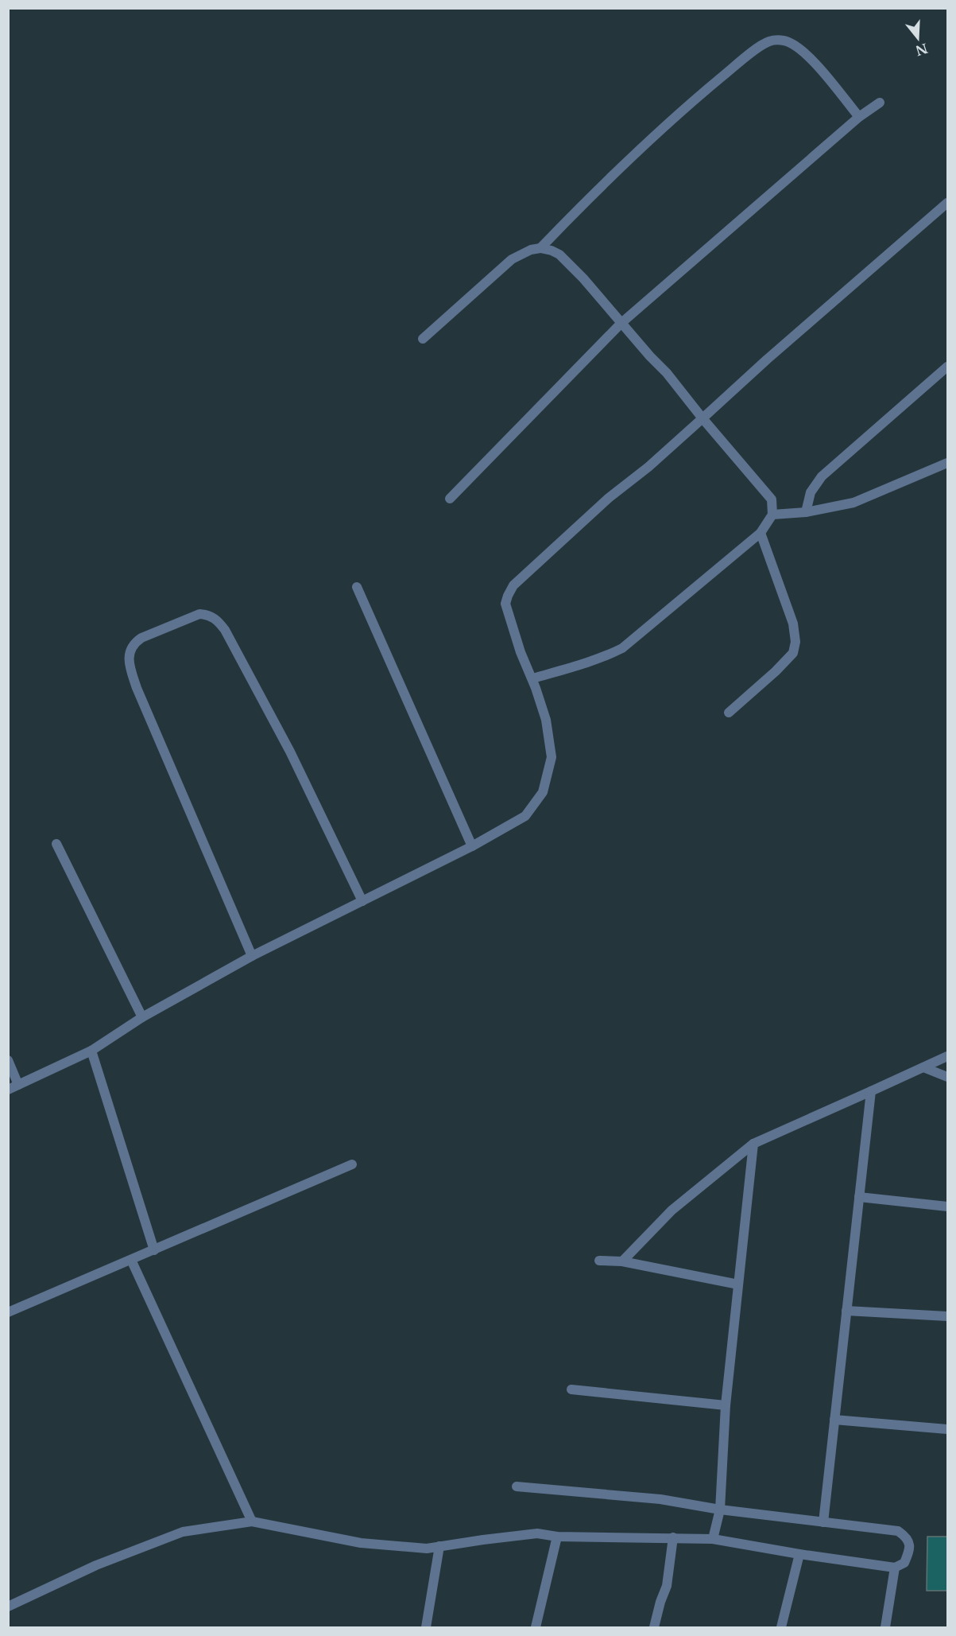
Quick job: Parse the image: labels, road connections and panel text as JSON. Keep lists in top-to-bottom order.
{
  "north": "bottom"
}
